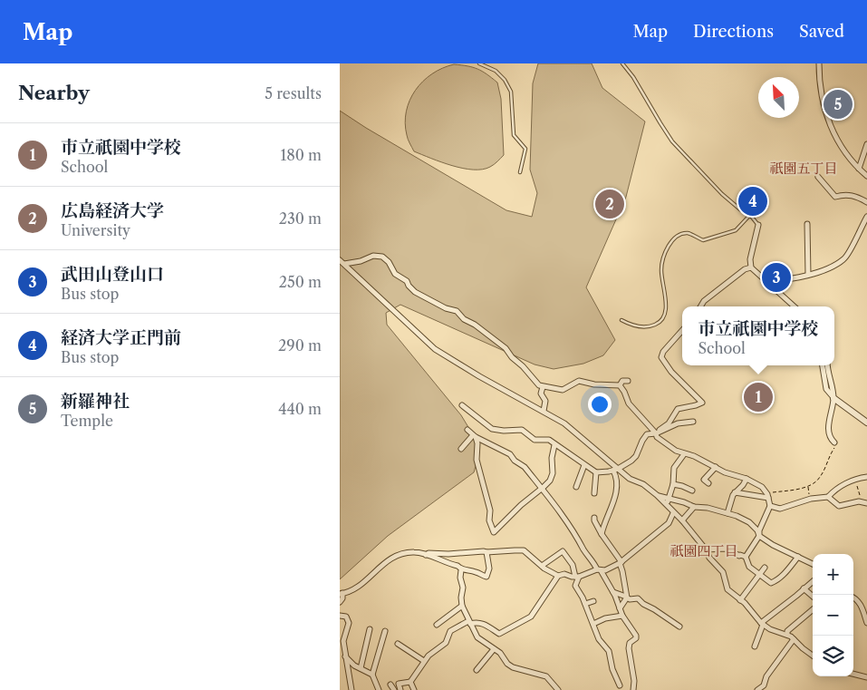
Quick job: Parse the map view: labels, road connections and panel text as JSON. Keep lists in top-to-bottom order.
{
  "districts": ["祇園五丁目", "祇園四丁目"],
  "north": "top left",
  "page": {
    "header": "Map",
    "nav": ["Map", "Directions", "Saved"],
    "heading": ["Nearby", "5 results"],
    "pins": [
      "5",
      "4",
      "2",
      "3",
      "1"
    ],
    "list": [
      {
        "mark": "1",
        "name": "市立祇園中学校",
        "note": "School",
        "value": "180 m"
      },
      {
        "mark": "2",
        "name": "広島経済大学",
        "note": "University",
        "value": "230 m"
      },
      {
        "mark": "3",
        "name": "武田山登山口",
        "note": "Bus stop",
        "value": "250 m"
      },
      {
        "mark": "4",
        "name": "経済大学正門前",
        "note": "Bus stop",
        "value": "290 m"
      },
      {
        "mark": "5",
        "name": "新羅神社",
        "note": "Temple",
        "value": "440 m"
      }
    ],
    "popup": ["市立祇園中学校", "School"],
    "map_buttons": ["+", "−"]
  }
}
